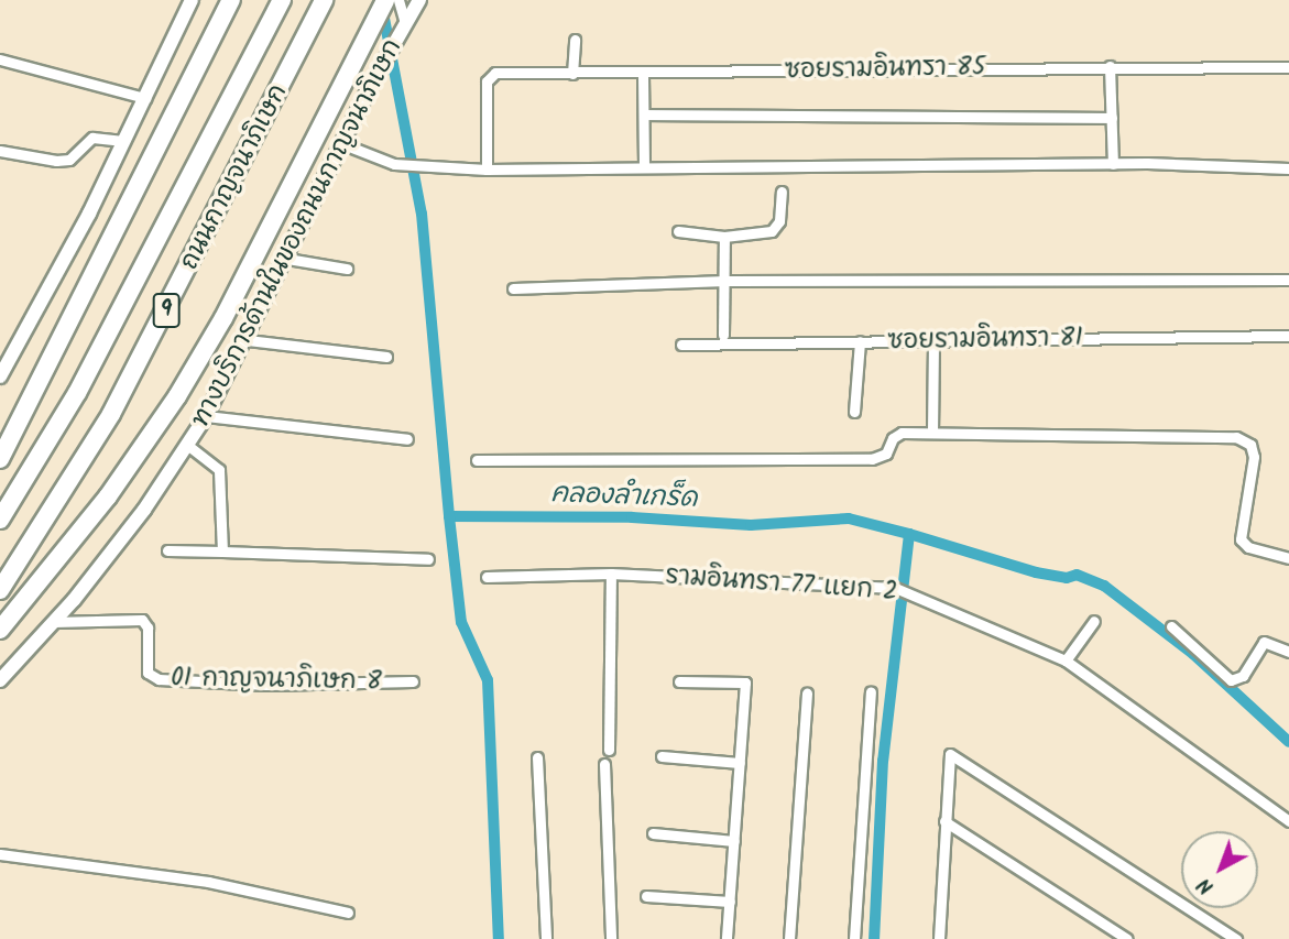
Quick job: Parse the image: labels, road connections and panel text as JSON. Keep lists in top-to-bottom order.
{
  "streets": {
    "highway": ["ถนนกาญจนาภิเษก", "9"],
    "main road": ["ทางบริการด้านในของถนนกาญจนาภิเษก"],
    "street": [
      "ซอยรามอินทรา 85",
      "ซอยรามอินทรา 81",
      "รามอินทรา 77 แยก 2",
      "01 กาญจนาภิเษก 8"
    ]
  },
  "crossings": [
    ["ทางบริการด้านในของถนนกาญจนาภิเษก", "01 กาญจนาภิเษก 8"]
  ],
  "water": ["คลองลำเกร็ด"],
  "north": "bottom left"
}
